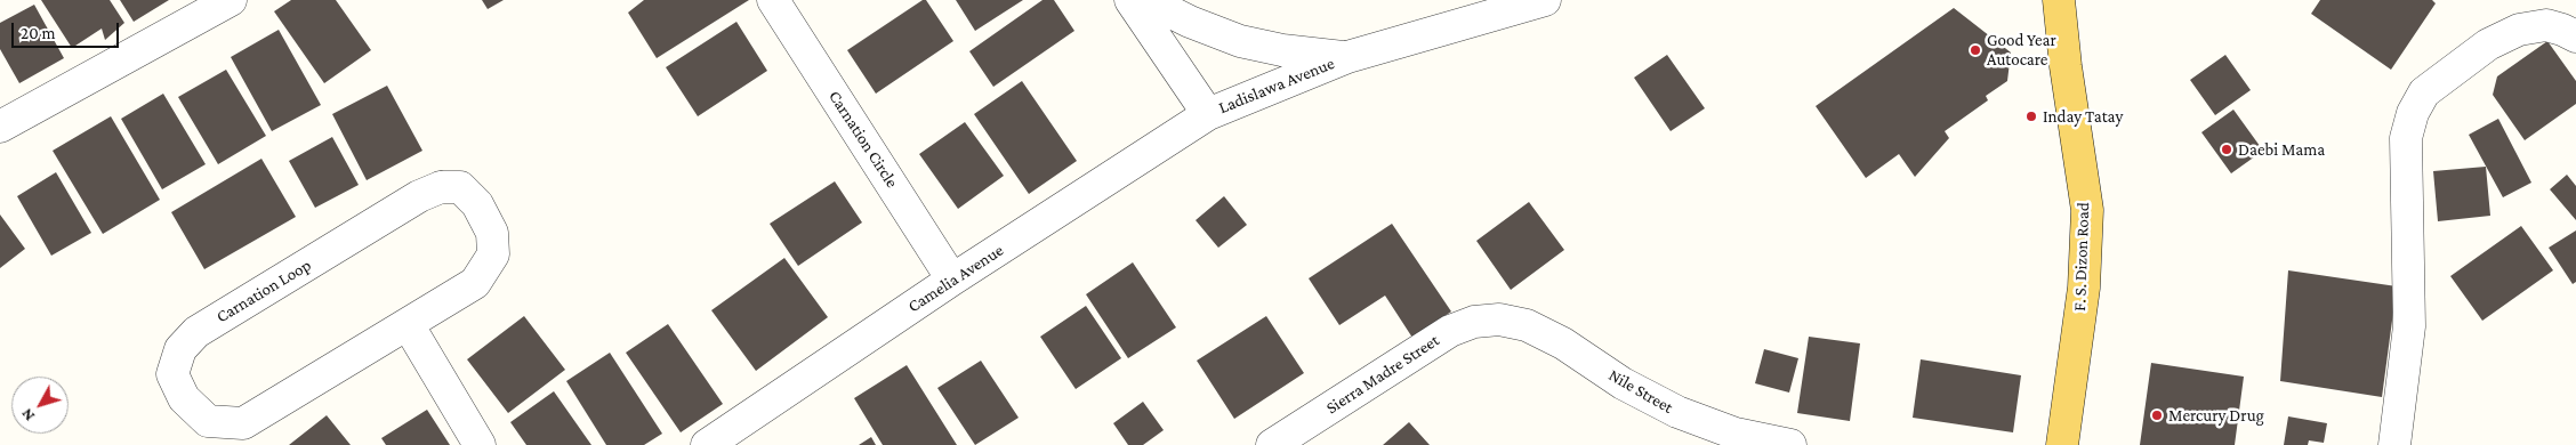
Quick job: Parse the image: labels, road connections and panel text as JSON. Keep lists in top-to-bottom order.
{
  "streets": {
    "main road": ["F. S. Dizon Road"],
    "street": [
      "Ladislawa Avenue",
      "Carnation Circle",
      "Camelia Avenue",
      "Carnation Loop",
      "Sierra Madre Street",
      "Nile Street"
    ]
  },
  "crossings": [
    ["Ladislawa Avenue", "Camelia Avenue"],
    ["Carnation Circle", "Camelia Avenue"],
    ["Sierra Madre Street", "Nile Street"]
  ],
  "places": [
    "Good Year Autocare",
    "Inday Tatay",
    "Daebi Mama",
    "Mercury Drug"
  ],
  "scale_bar": "20 m",
  "north": "bottom left"
}
